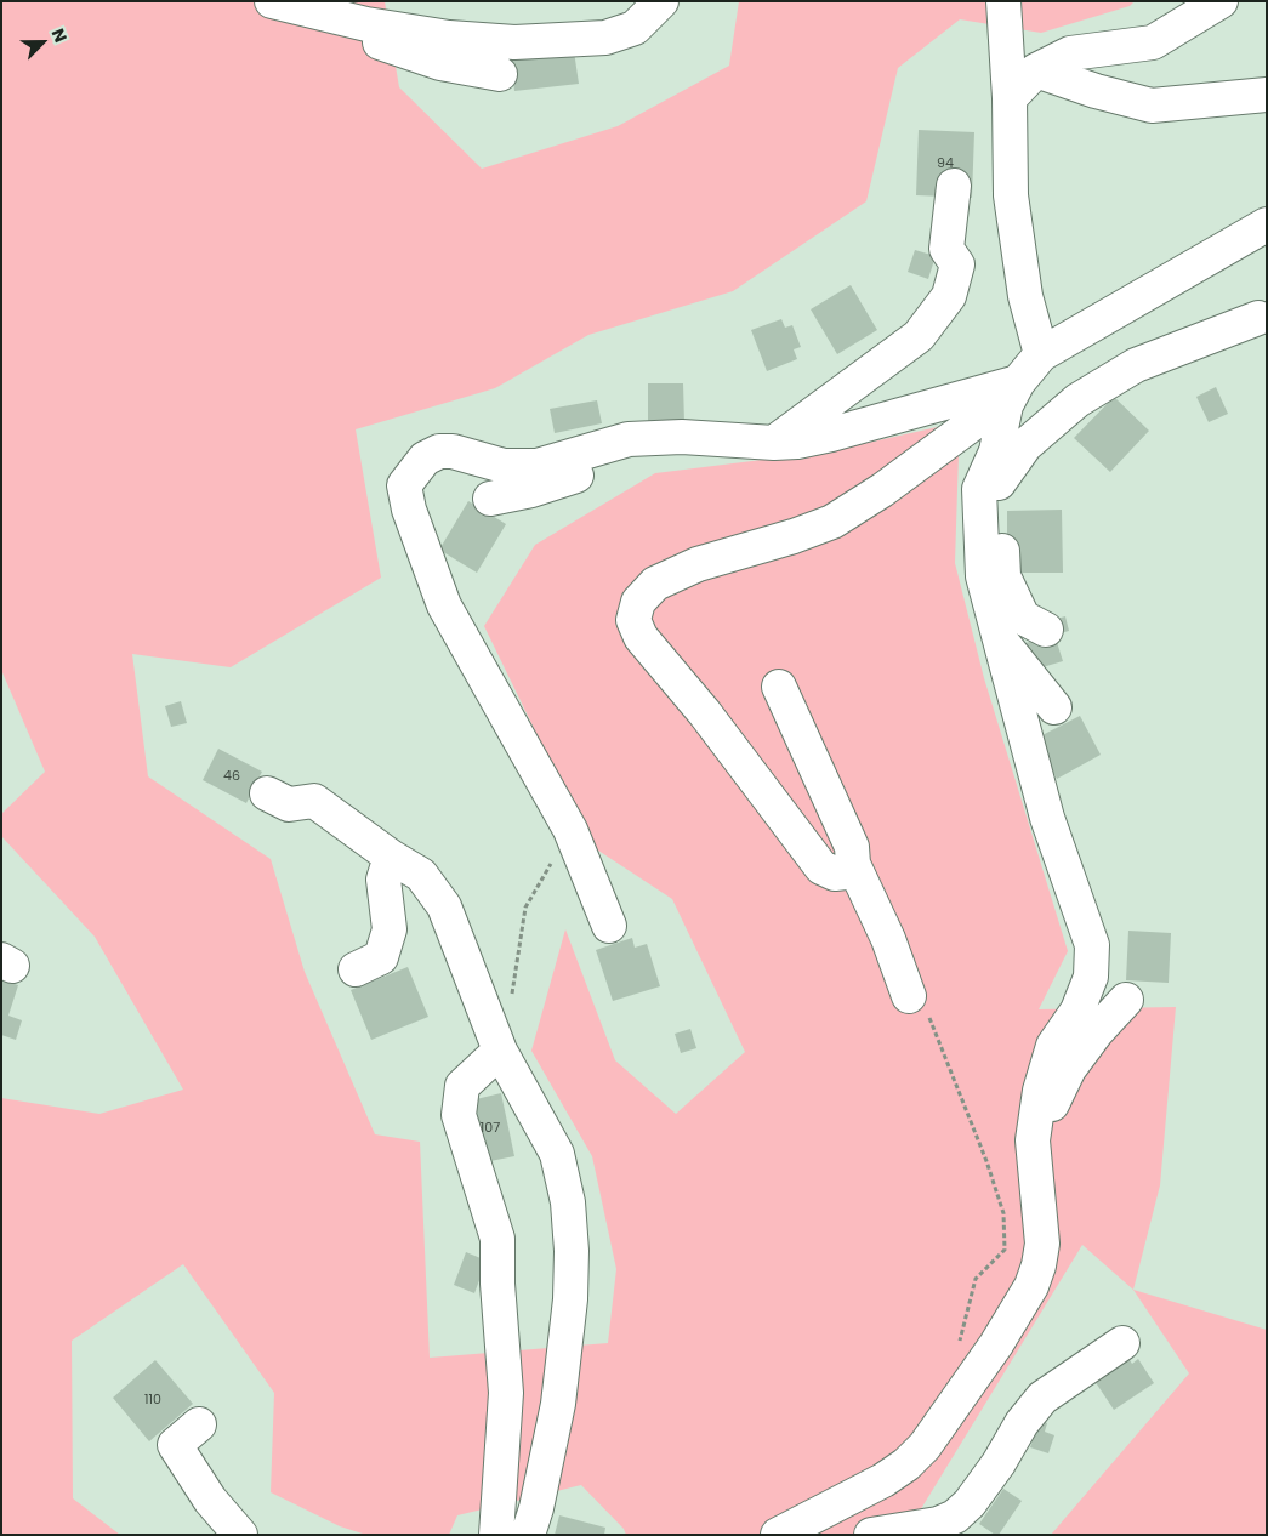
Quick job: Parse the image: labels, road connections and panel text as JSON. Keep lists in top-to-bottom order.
{
  "house_numbers": [
    "94",
    "46",
    "107",
    "110"
  ],
  "north": "top right"
}
